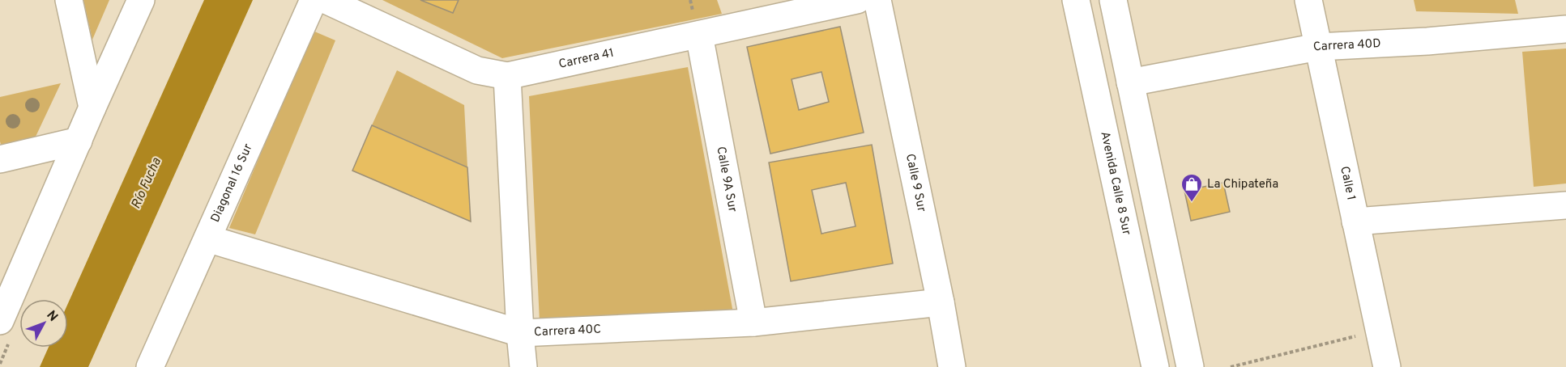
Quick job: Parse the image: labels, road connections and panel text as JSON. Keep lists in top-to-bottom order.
{
  "streets": {
    "street": [
      "Carrera 40D",
      "Carrera 41",
      "Calle 9A Sur",
      "Diagonal 16 Sur",
      "Calle 9 Sur",
      "Avenida Calle 8 Sur",
      "Calle 1",
      "Carrera 40C"
    ]
  },
  "crossings": [
    ["Carrera 40D", "Calle 1"],
    ["Carrera 41", "Calle 9A Sur"],
    ["Calle 9A Sur", "Carrera 40C"],
    ["Diagonal 16 Sur", "Carrera 40C"],
    ["Calle 9 Sur", "Carrera 40C"]
  ],
  "water": ["Río Fucha"],
  "places": {
    "shop": ["La Chipateña"]
  },
  "north": "top right"
}
